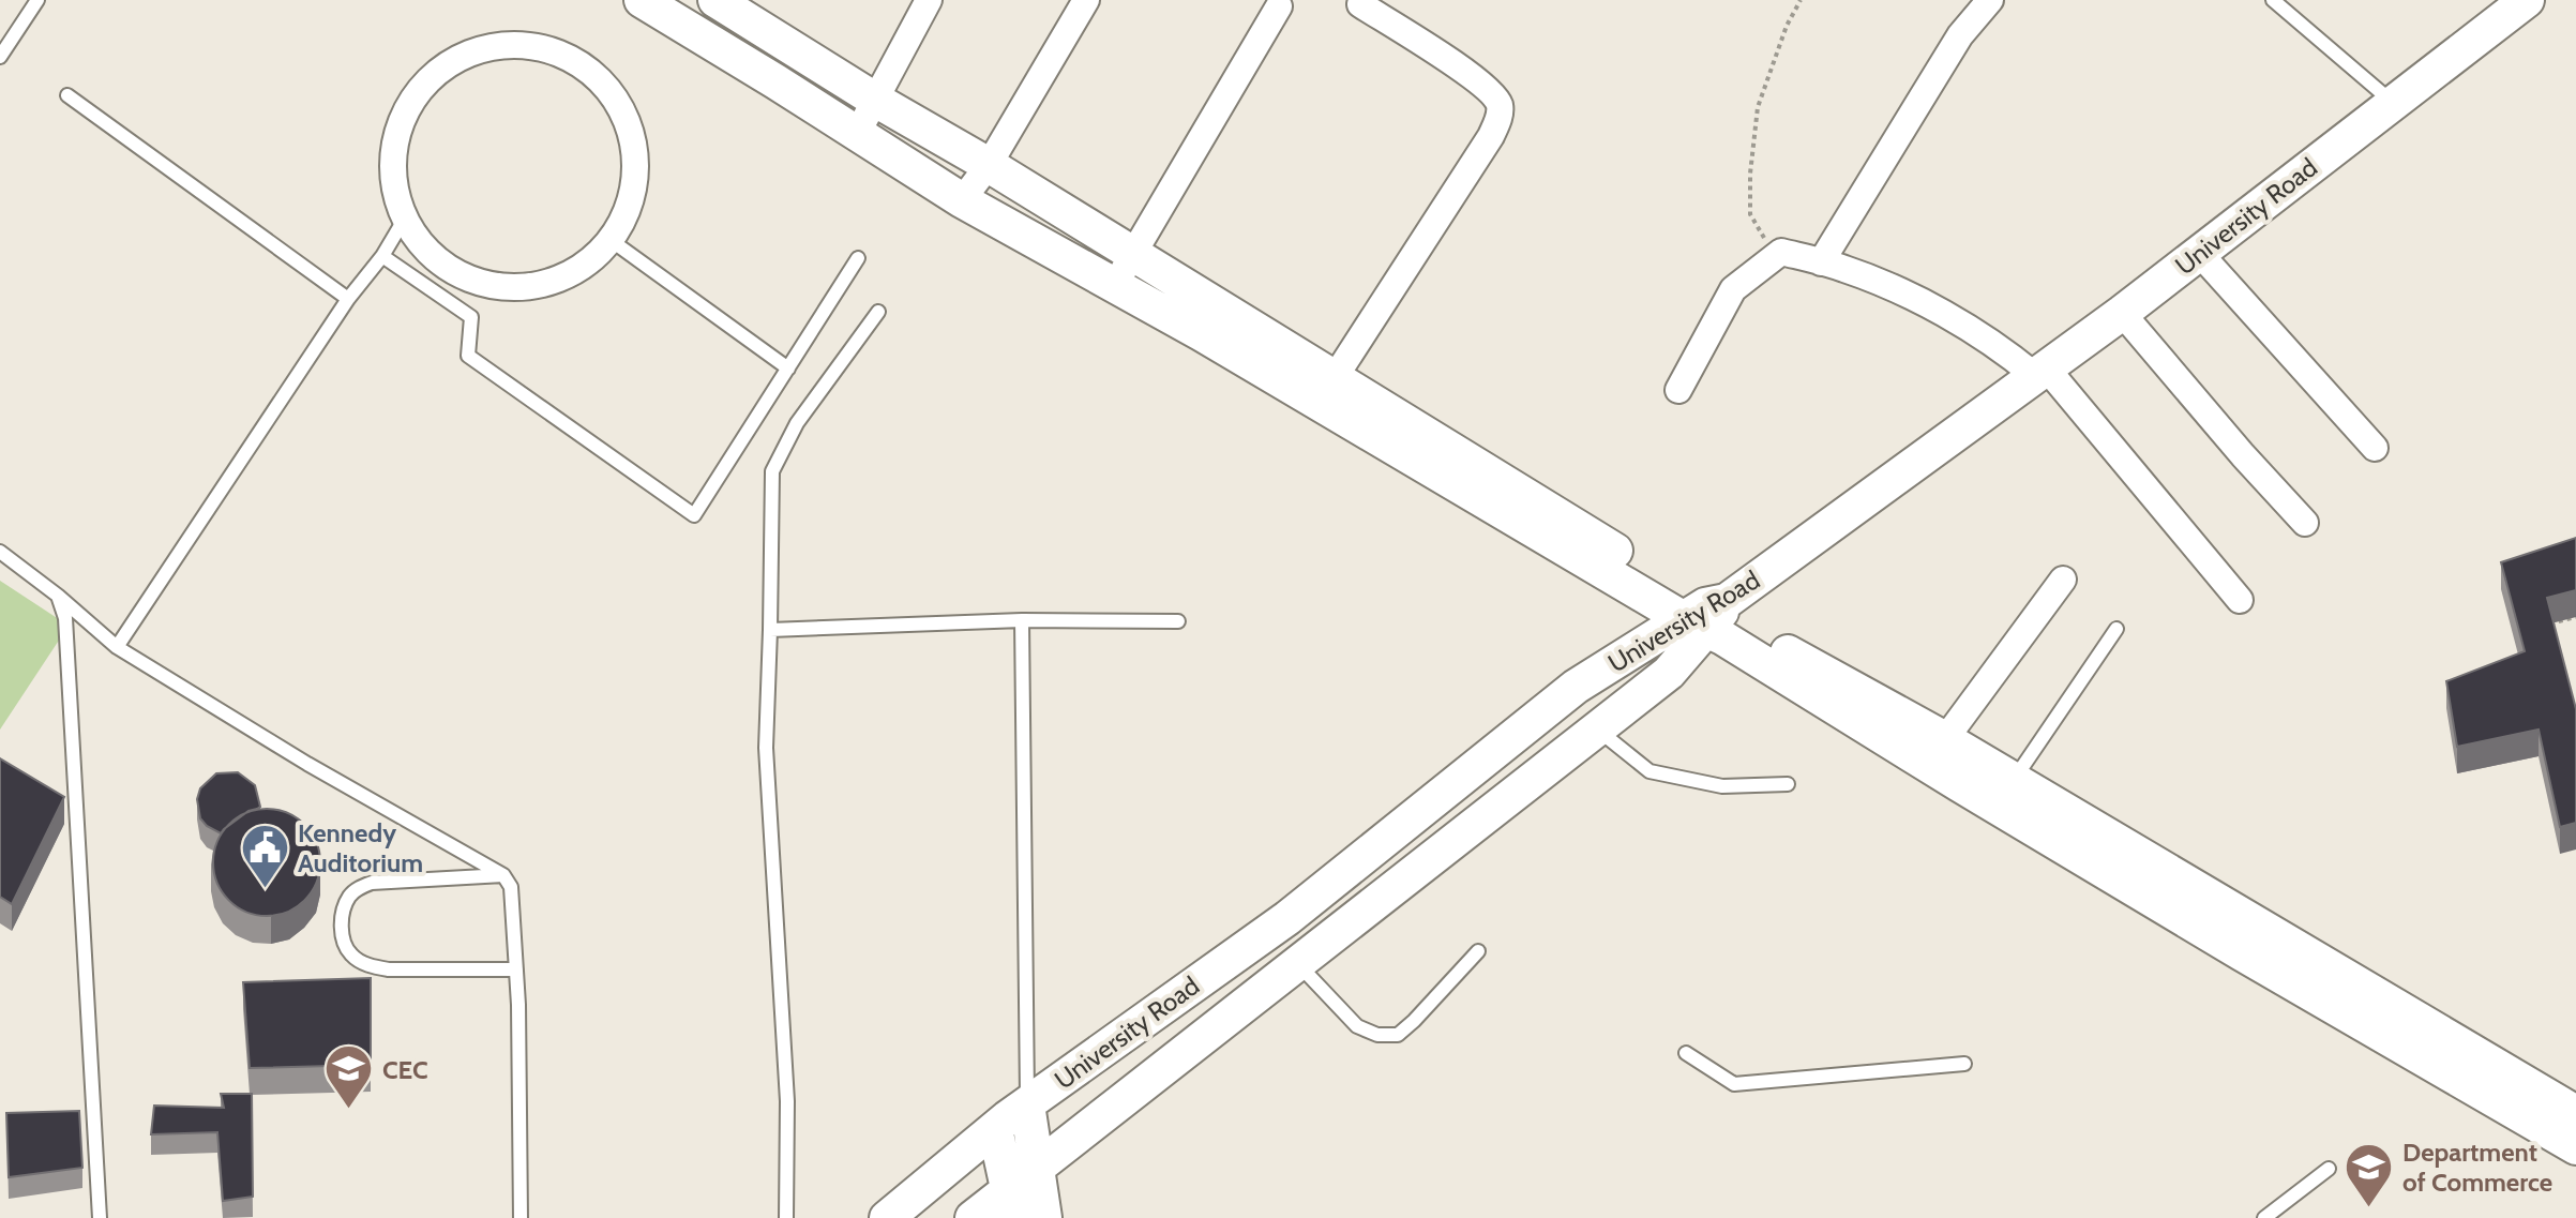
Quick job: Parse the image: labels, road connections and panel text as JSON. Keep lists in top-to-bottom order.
{
  "streets": {
    "main road": ["University Road"]
  },
  "places": {
    "public building": ["Kennedy Auditorium"],
    "school or university": ["CEC", "Department of Commerce"]
  }
}
